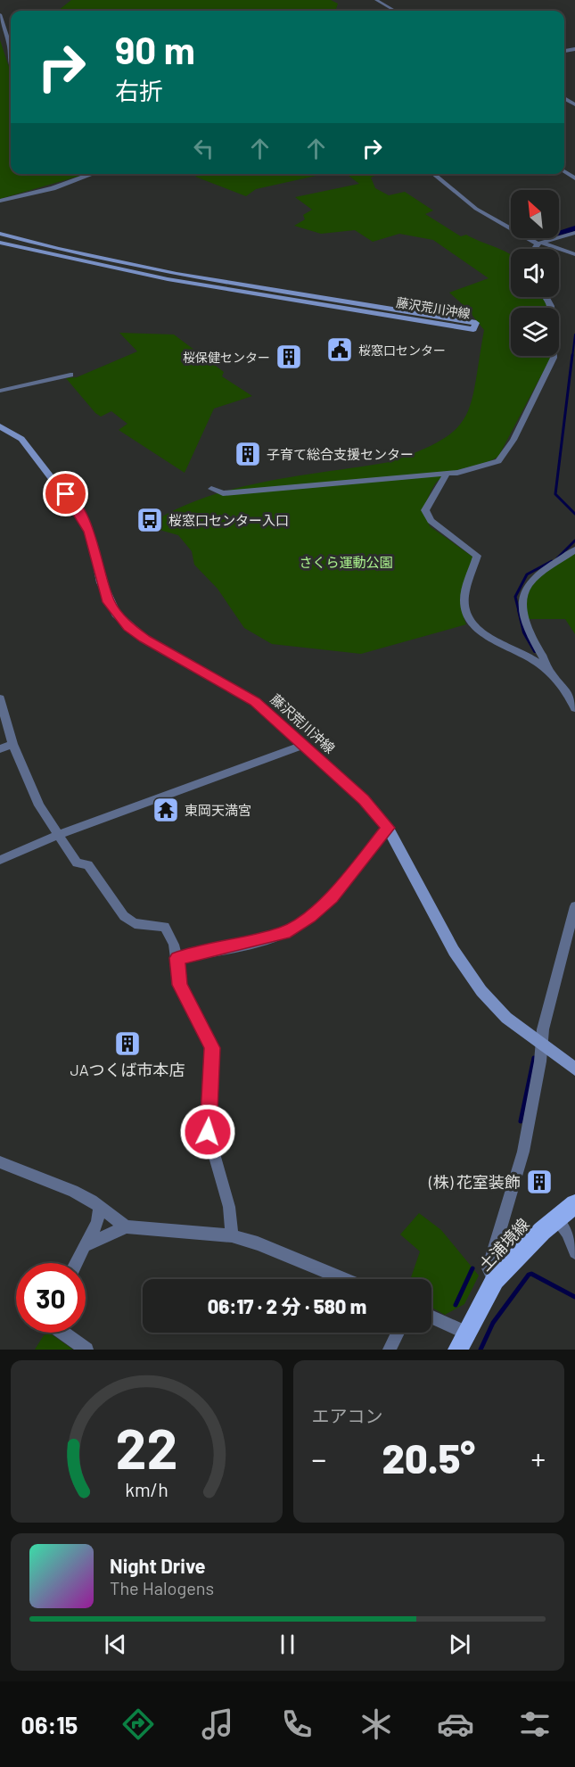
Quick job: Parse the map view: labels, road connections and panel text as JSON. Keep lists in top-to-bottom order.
{
  "streets": {
    "main road": ["藤沢荒川沖線", "土浦境線"]
  },
  "parks": ["さくら運動公園"],
  "places": {
    "public building": ["桜窓口センター"],
    "building": [
      "桜保健センター",
      "子育て総合支援センター",
      "JAつくば市本店",
      "(株) 花室装飾"
    ],
    "bus stop": ["桜窓口センター入口"],
    "temple": ["東岡天満宮"]
  },
  "north": "top left",
  "page": {
    "turn": ["90 m", "右折"],
    "limit": "30",
    "trip": "06:17 · 2 分 · 580 m",
    "tile": "エアコン",
    "heat": ["−", "20.5°", "+"],
    "song": ["Night Drive", "The Halogens"],
    "tabs": "06:15",
    "gauge": ["22", "km/h"]
  }
}
